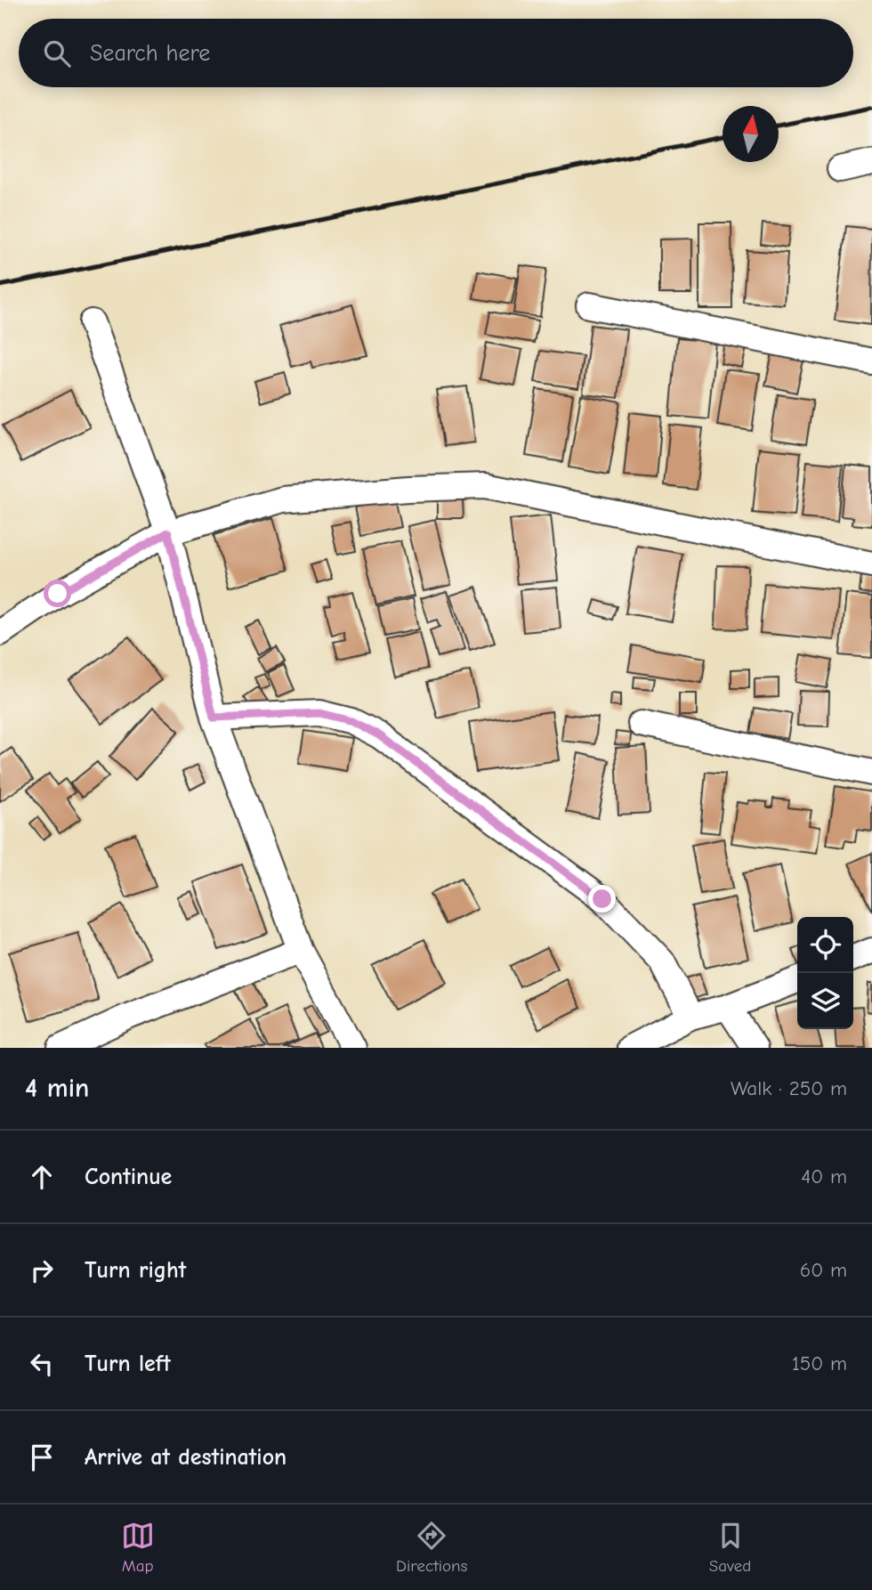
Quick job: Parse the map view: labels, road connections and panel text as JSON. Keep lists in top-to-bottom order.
{
  "north": "top",
  "page": {
    "search": "Search here",
    "heading": ["4 min", "Walk · 250 m"],
    "list": [
      ["Continue", "40 m"],
      ["Turn right", "60 m"],
      ["Turn left", "150 m"],
      "Arrive at destination"
    ],
    "nav": ["Map", "Directions", "Saved"]
  }
}
